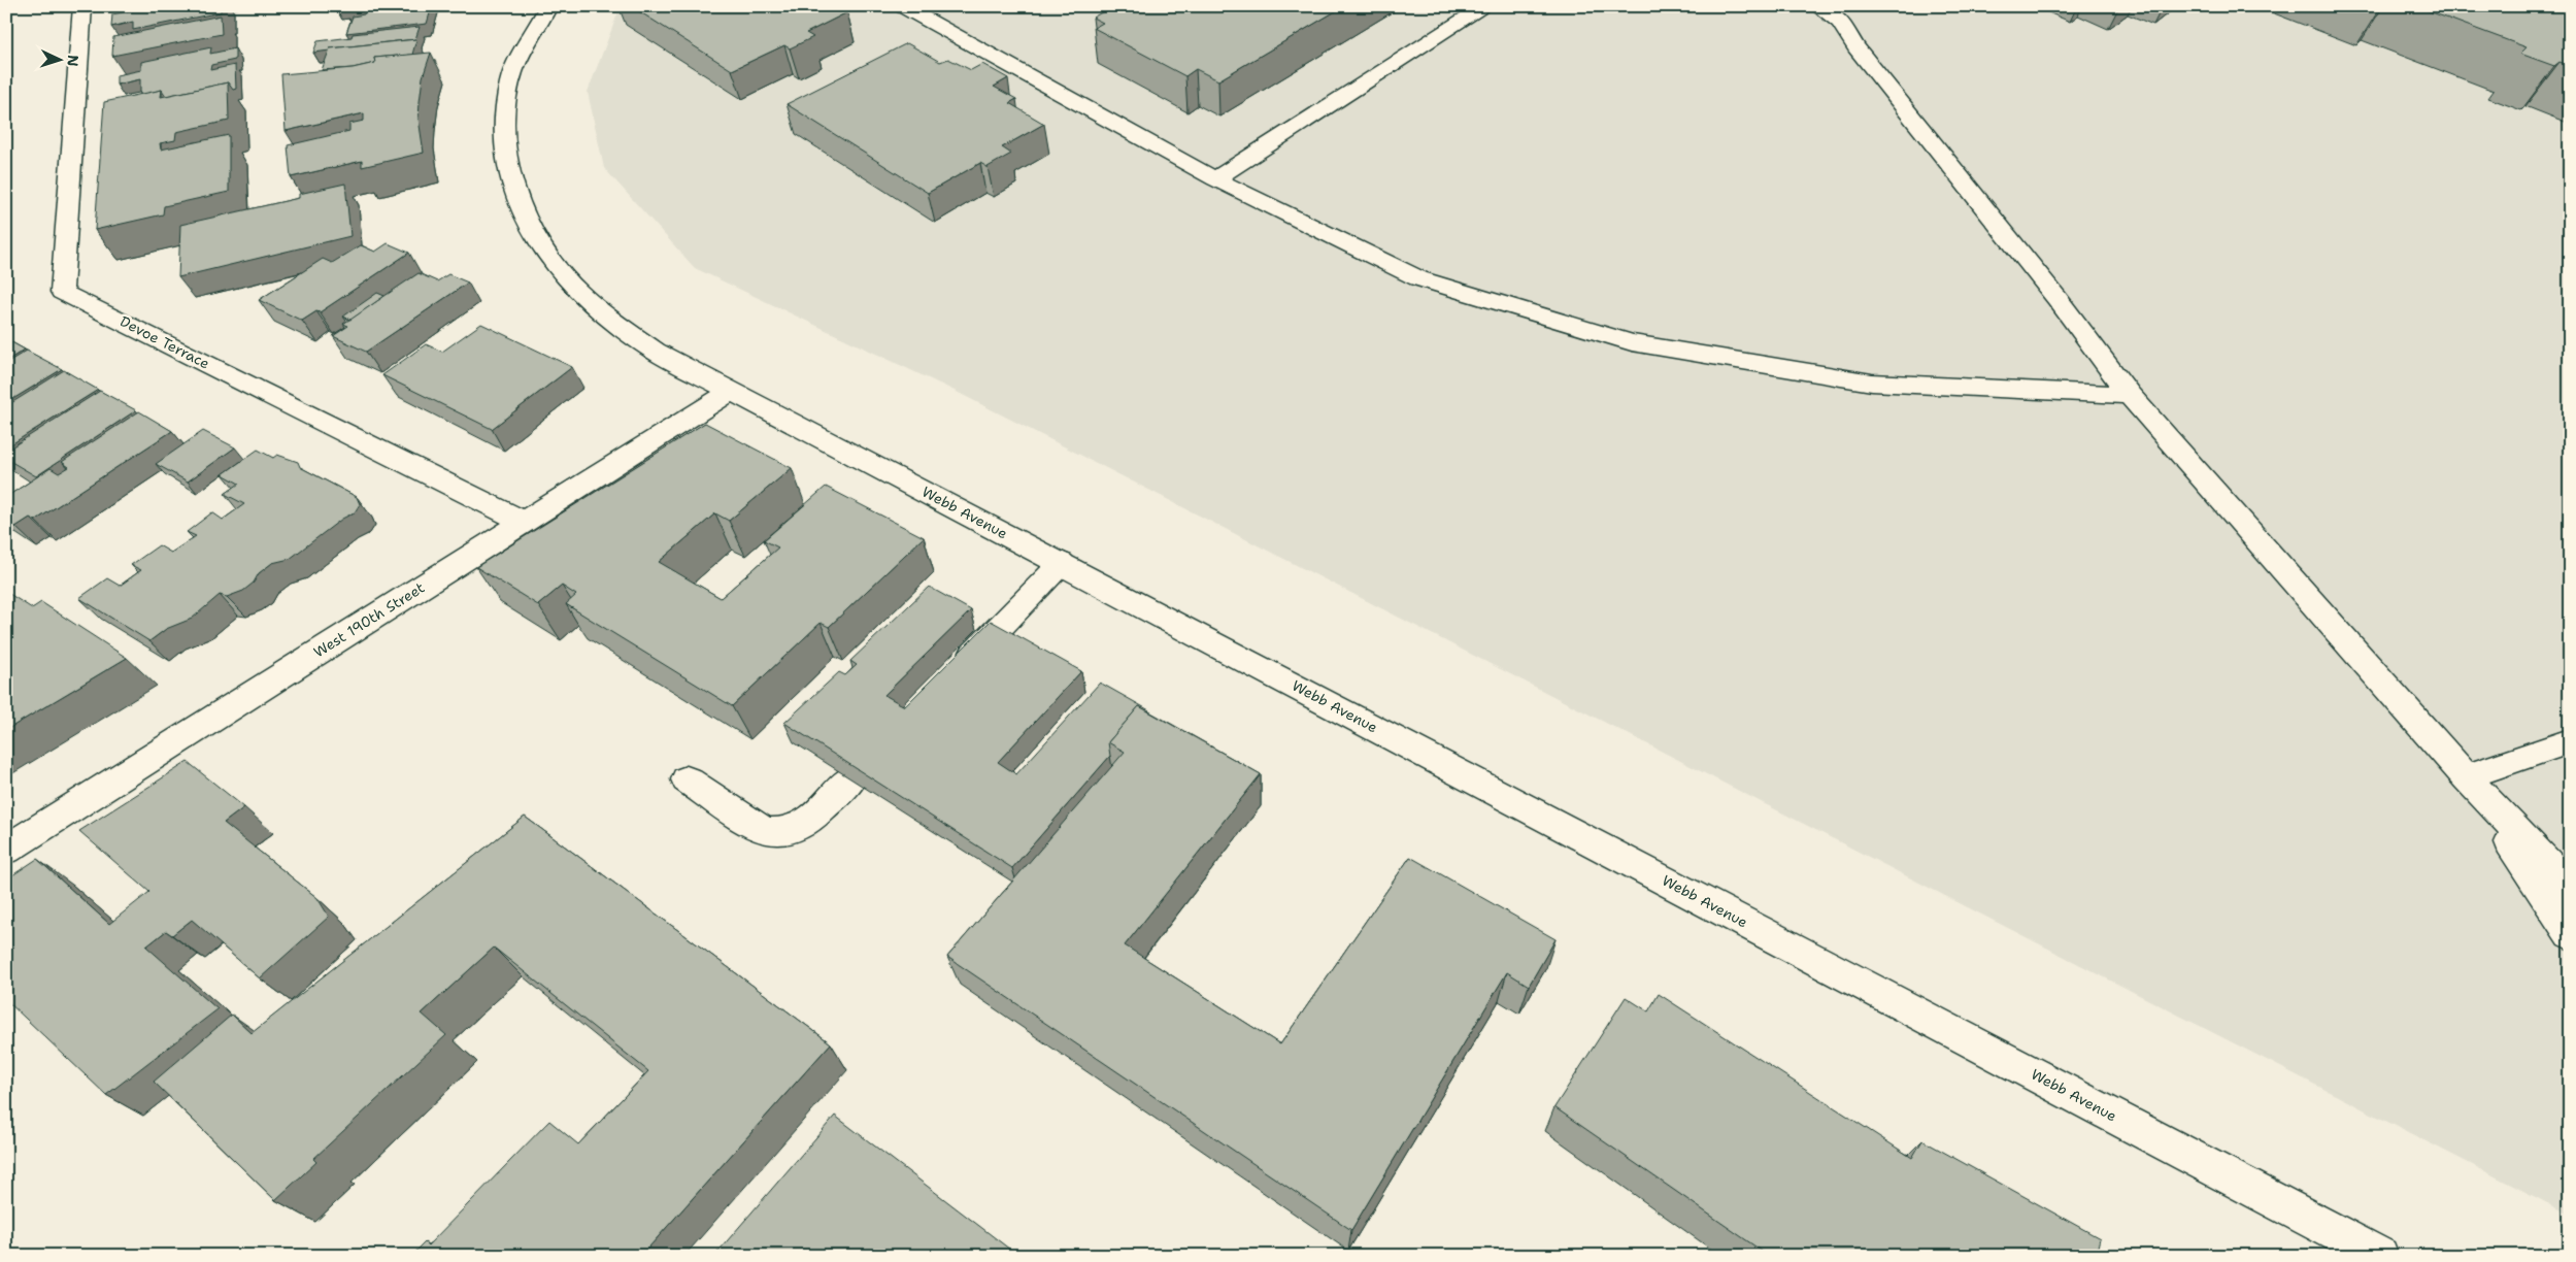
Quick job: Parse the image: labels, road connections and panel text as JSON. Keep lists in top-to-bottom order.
{
  "streets": {
    "street": ["Devoe Terrace", "Webb Avenue", "West 190th Street"]
  },
  "crossings": [
    ["Devoe Terrace", "West 190th Street"],
    ["Webb Avenue", "West 190th Street"]
  ],
  "north": "right"
}
